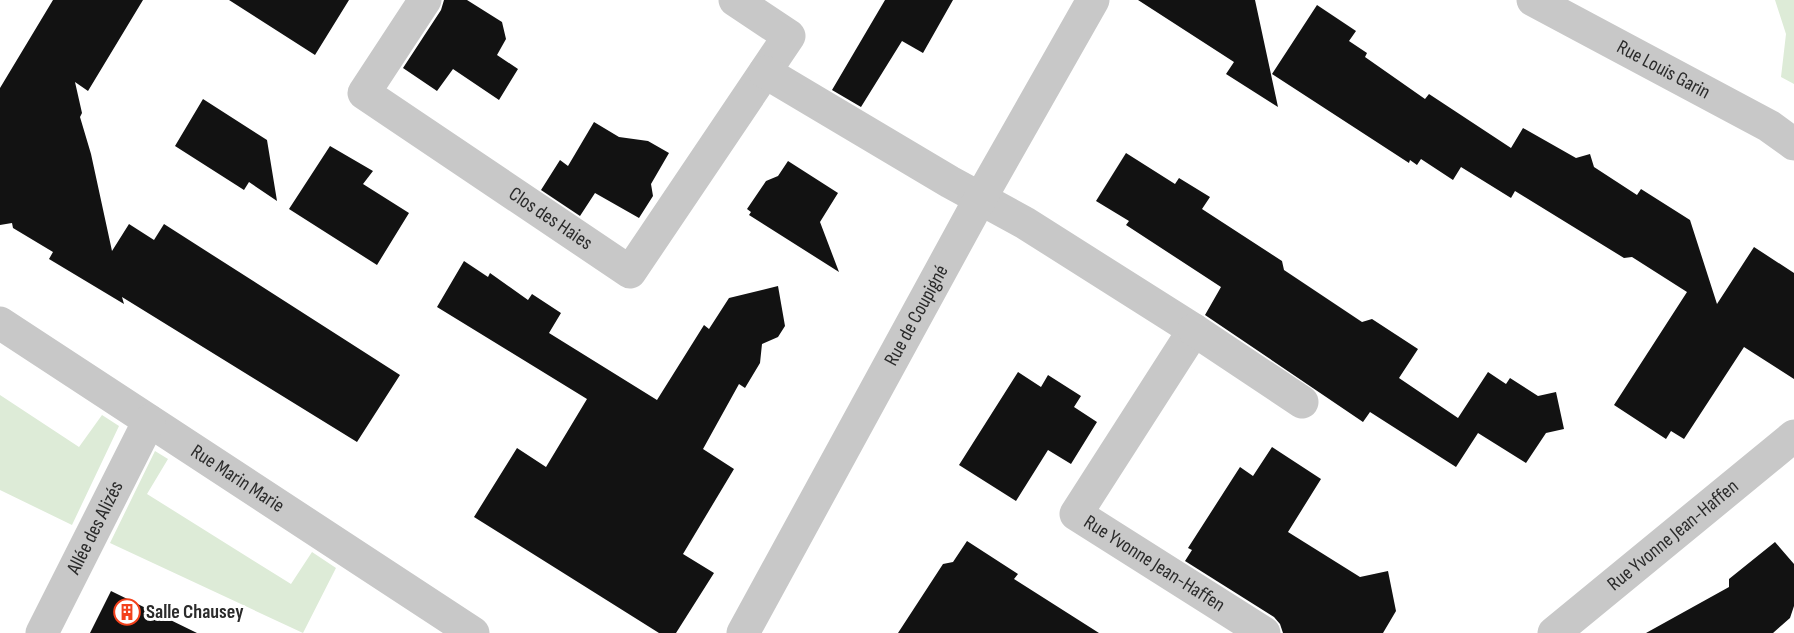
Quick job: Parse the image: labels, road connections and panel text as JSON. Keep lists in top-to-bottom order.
{
  "streets": {
    "street": [
      "Rue Louis Garin",
      "Clos des Haies",
      "Rue de Coupigné",
      "Rue Marin Marie",
      "Allée des Alizés",
      "Rue Yvonne Jean-Haffen"
    ]
  },
  "crossings": [
    ["Rue Marin Marie", "Allée des Alizés"]
  ],
  "places": {
    "building": ["Salle Chausey"]
  }
}
